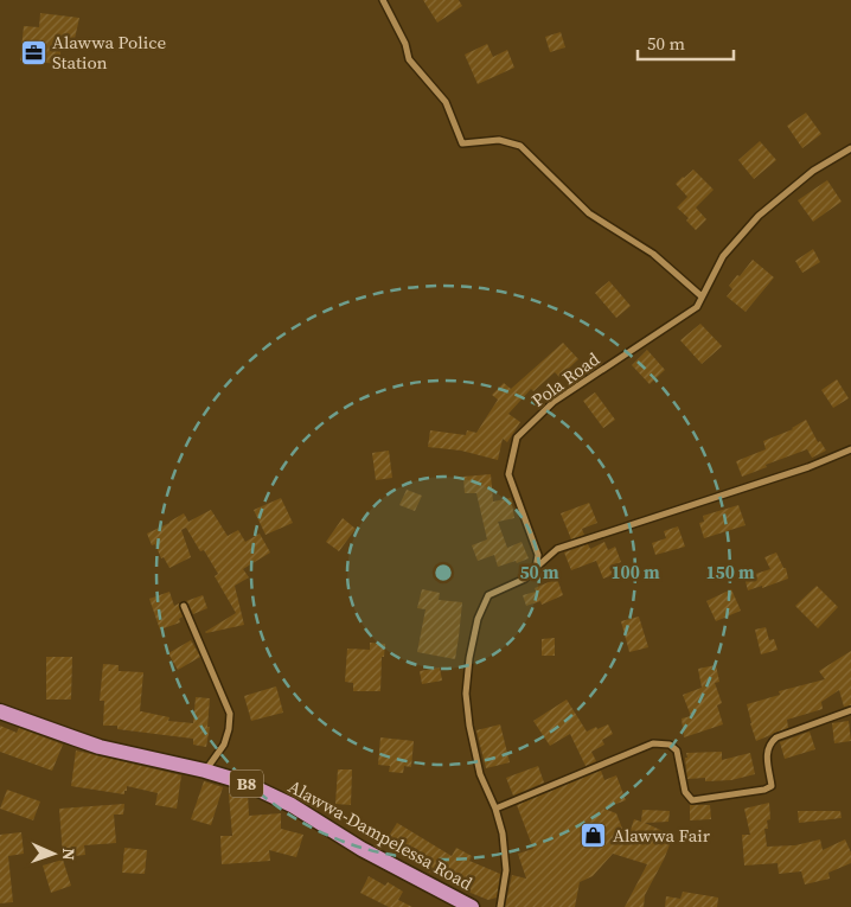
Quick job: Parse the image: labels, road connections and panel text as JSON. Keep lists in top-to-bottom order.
{
  "streets": {
    "main road": ["B8", "Alawwa-Dampelessa Road"],
    "street": ["Pola Road"]
  },
  "places": {
    "office": ["Alawwa Police Station"],
    "shop": ["Alawwa Fair"]
  },
  "scale_bar": "50 m",
  "north": "right",
  "rings": ["50 m", "100 m", "150 m"]
}
